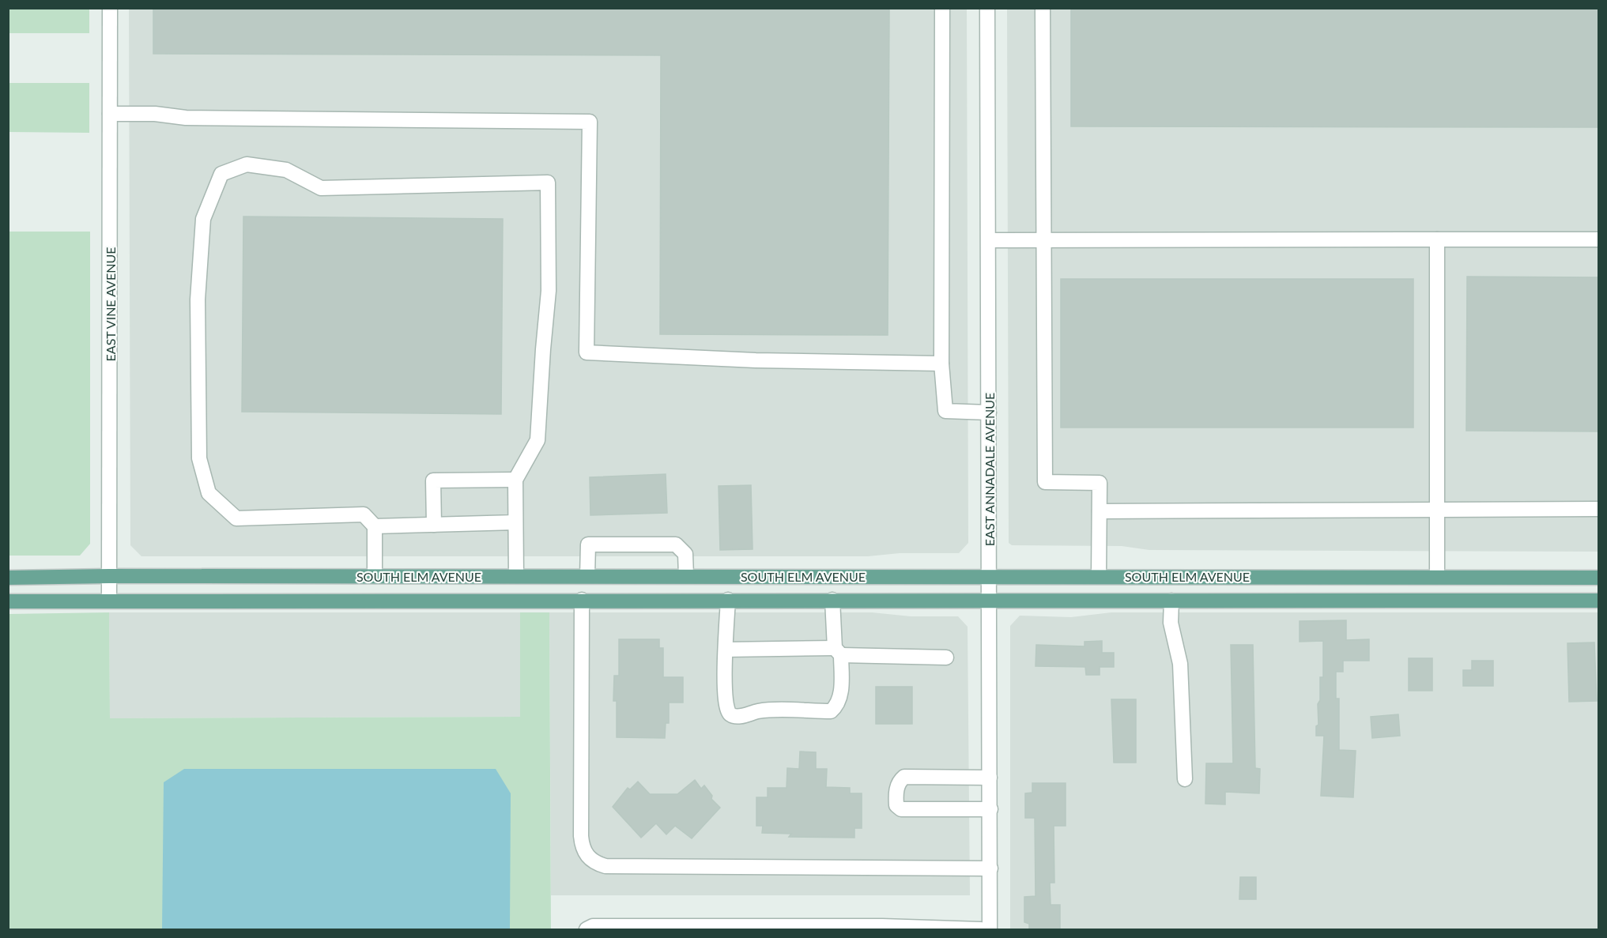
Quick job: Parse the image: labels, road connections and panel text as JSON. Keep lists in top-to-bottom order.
{
  "streets": {
    "main road": ["SOUTH ELM AVENUE"],
    "street": ["EAST VINE AVENUE", "EAST ANNADALE AVENUE"]
  },
  "crossings": [
    ["EAST VINE AVENUE", "SOUTH ELM AVENUE"],
    ["EAST ANNADALE AVENUE", "SOUTH ELM AVENUE"]
  ]
}
